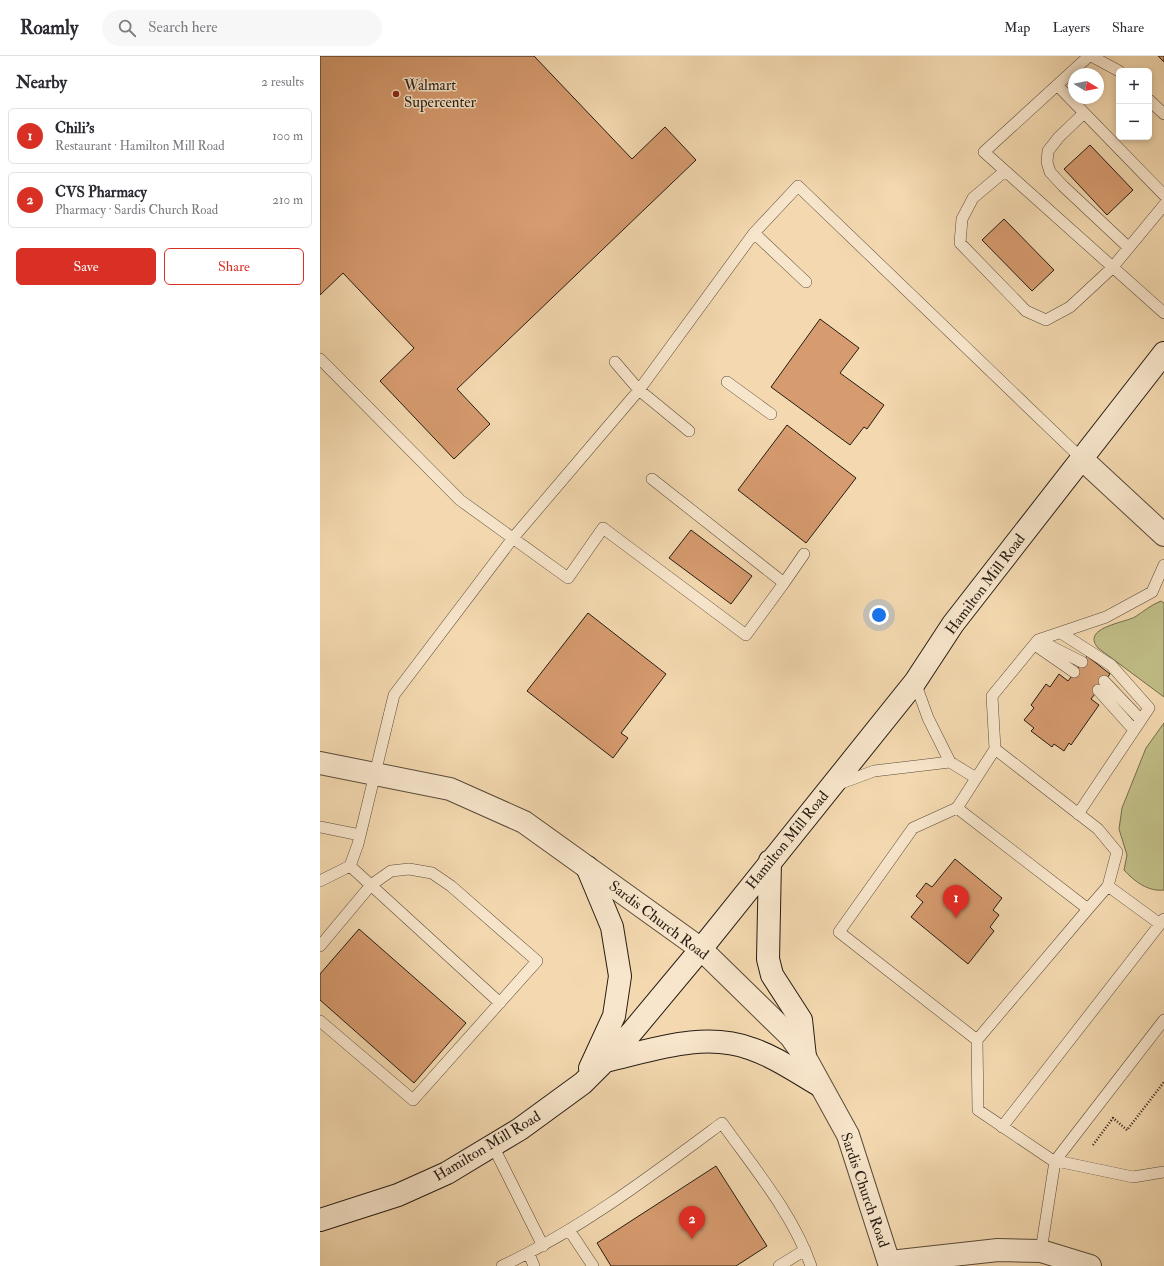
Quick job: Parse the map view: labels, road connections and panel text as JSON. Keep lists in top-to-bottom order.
{
  "streets": {
    "main road": ["Hamilton Mill Road", "Sardis Church Road"]
  },
  "crossings": [
    ["Hamilton Mill Road", "Sardis Church Road"]
  ],
  "places": ["Walmart Supercenter"],
  "north": "right",
  "page": {
    "header": "Roamly",
    "search": "Search here",
    "nav": ["Map", "Layers", "Share"],
    "heading": ["Nearby", "2 results"],
    "map_buttons": ["+", "−"],
    "list": [
      {
        "mark": "1",
        "name": "Chili's",
        "note": "Restaurant · Hamilton Mill Road",
        "value": "100 m"
      },
      {
        "mark": "2",
        "name": "CVS Pharmacy",
        "note": "Pharmacy · Sardis Church Road",
        "value": "210 m"
      }
    ],
    "buttons": ["Save", "Share"],
    "pins": ["1", "2"]
  }
}
